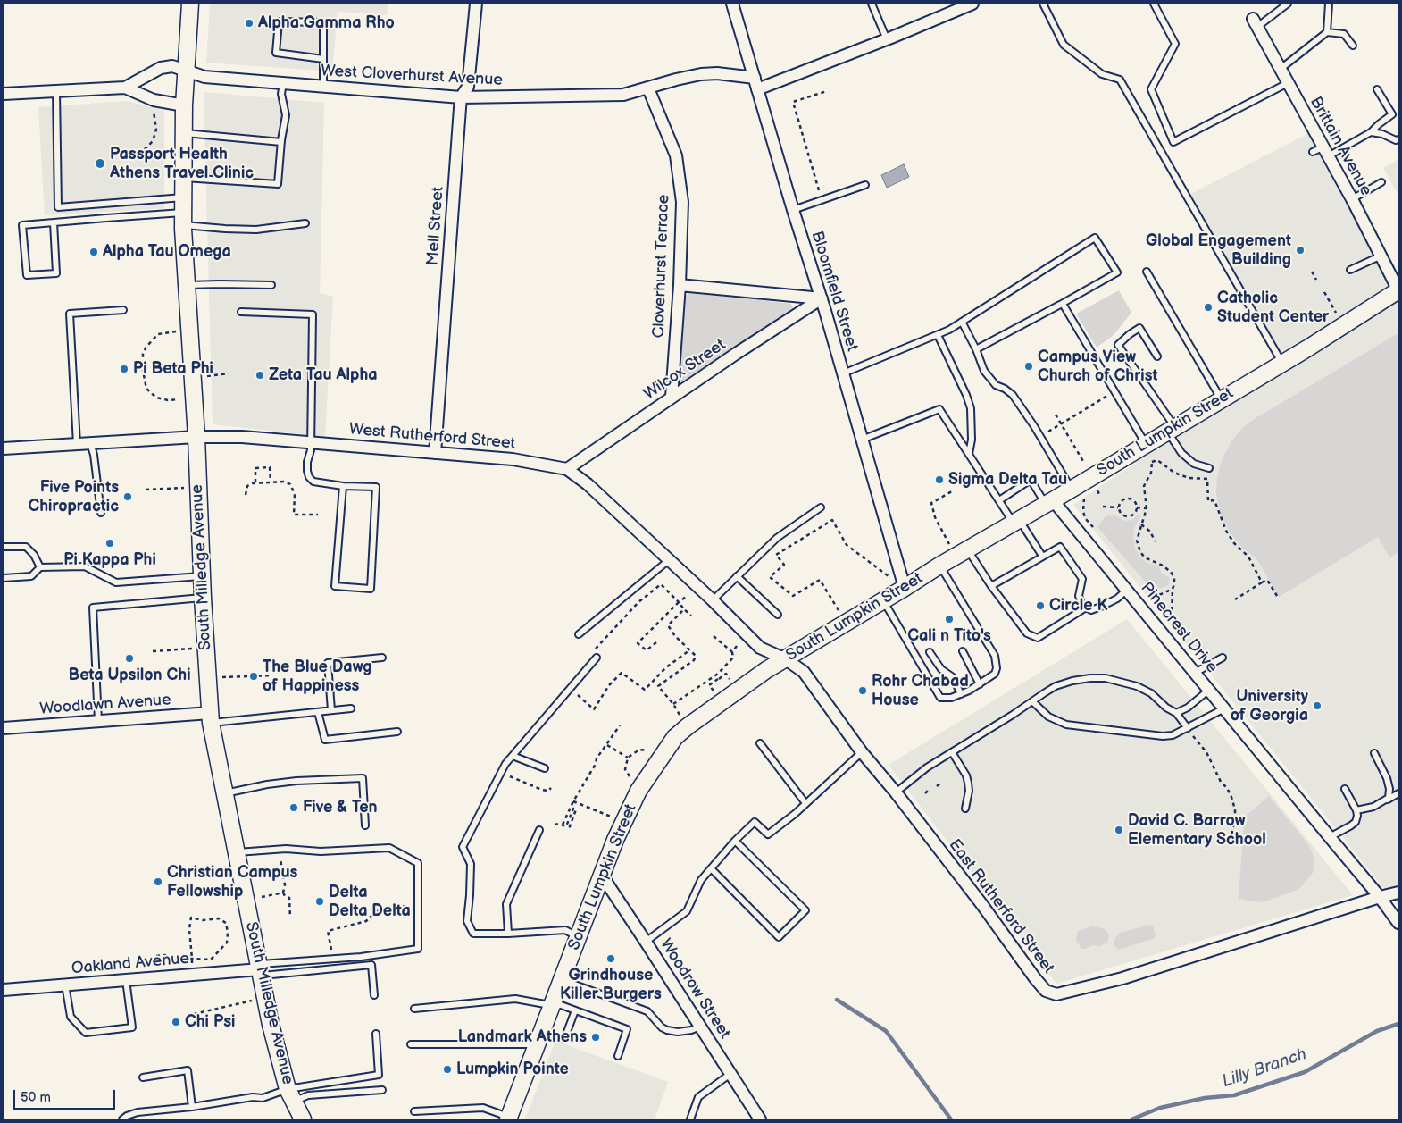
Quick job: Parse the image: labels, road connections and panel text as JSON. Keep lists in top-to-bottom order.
{
  "streets": {
    "main road": ["South Lumpkin Street", "South Milledge Avenue"],
    "street": [
      "West Cloverhurst Avenue",
      "Brittain Avenue",
      "Mell Street",
      "Cloverhurst Terrace",
      "Bloomfield Street",
      "Wilcox Street",
      "West Rutherford Street",
      "Pinecrest Drive",
      "Woodlawn Avenue",
      "East Rutherford Street",
      "Oakland Avenue",
      "Woodrow Street"
    ]
  },
  "crossings": [
    ["West Cloverhurst Avenue", "Mell Street"],
    ["West Cloverhurst Avenue", "Cloverhurst Terrace"],
    ["West Cloverhurst Avenue", "Bloomfield Street"],
    ["West Cloverhurst Avenue", "South Milledge Avenue"],
    ["Brittain Avenue", "South Lumpkin Street"],
    ["Mell Street", "West Rutherford Street"],
    ["Cloverhurst Terrace", "Wilcox Street"],
    ["Bloomfield Street", "Wilcox Street"],
    ["Bloomfield Street", "South Lumpkin Street"],
    ["Wilcox Street", "West Rutherford Street"],
    ["South Lumpkin Street", "West Rutherford Street"],
    ["South Lumpkin Street", "Pinecrest Drive"],
    ["South Lumpkin Street", "East Rutherford Street"],
    ["South Lumpkin Street", "Woodrow Street"],
    ["West Rutherford Street", "South Milledge Avenue"],
    ["West Rutherford Street", "East Rutherford Street"],
    ["South Milledge Avenue", "Woodlawn Avenue"],
    ["South Milledge Avenue", "Oakland Avenue"],
    ["Pinecrest Drive", "East Rutherford Street"]
  ],
  "water": ["Lilly Branch"],
  "places": [
    "Alpha Gamma Rho",
    "Passport Health Athens Travel Clinic",
    "Global Engagement Building",
    "Alpha Tau Omega",
    "Catholic Student Center",
    "Campus View Church of Christ",
    "Pi Beta Phi",
    "Zeta Tau Alpha",
    "Sigma Delta Tau",
    "Five Points Chiropractic",
    "Pi Kappa Phi",
    "Circle K",
    "Cali n Tito's",
    "Beta Upsilon Chi",
    "The Blue Dawg of Happiness",
    "Rohr Chabad House",
    "University of Georgia",
    "Five & Ten",
    "David C. Barrow Elementary School",
    "Christian Campus Fellowship",
    "Delta Delta Delta",
    "Grindhouse Killer Burgers",
    "Chi Psi",
    "Landmark Athens",
    "Lumpkin Pointe"
  ],
  "scale_bar": "50 m"
}
